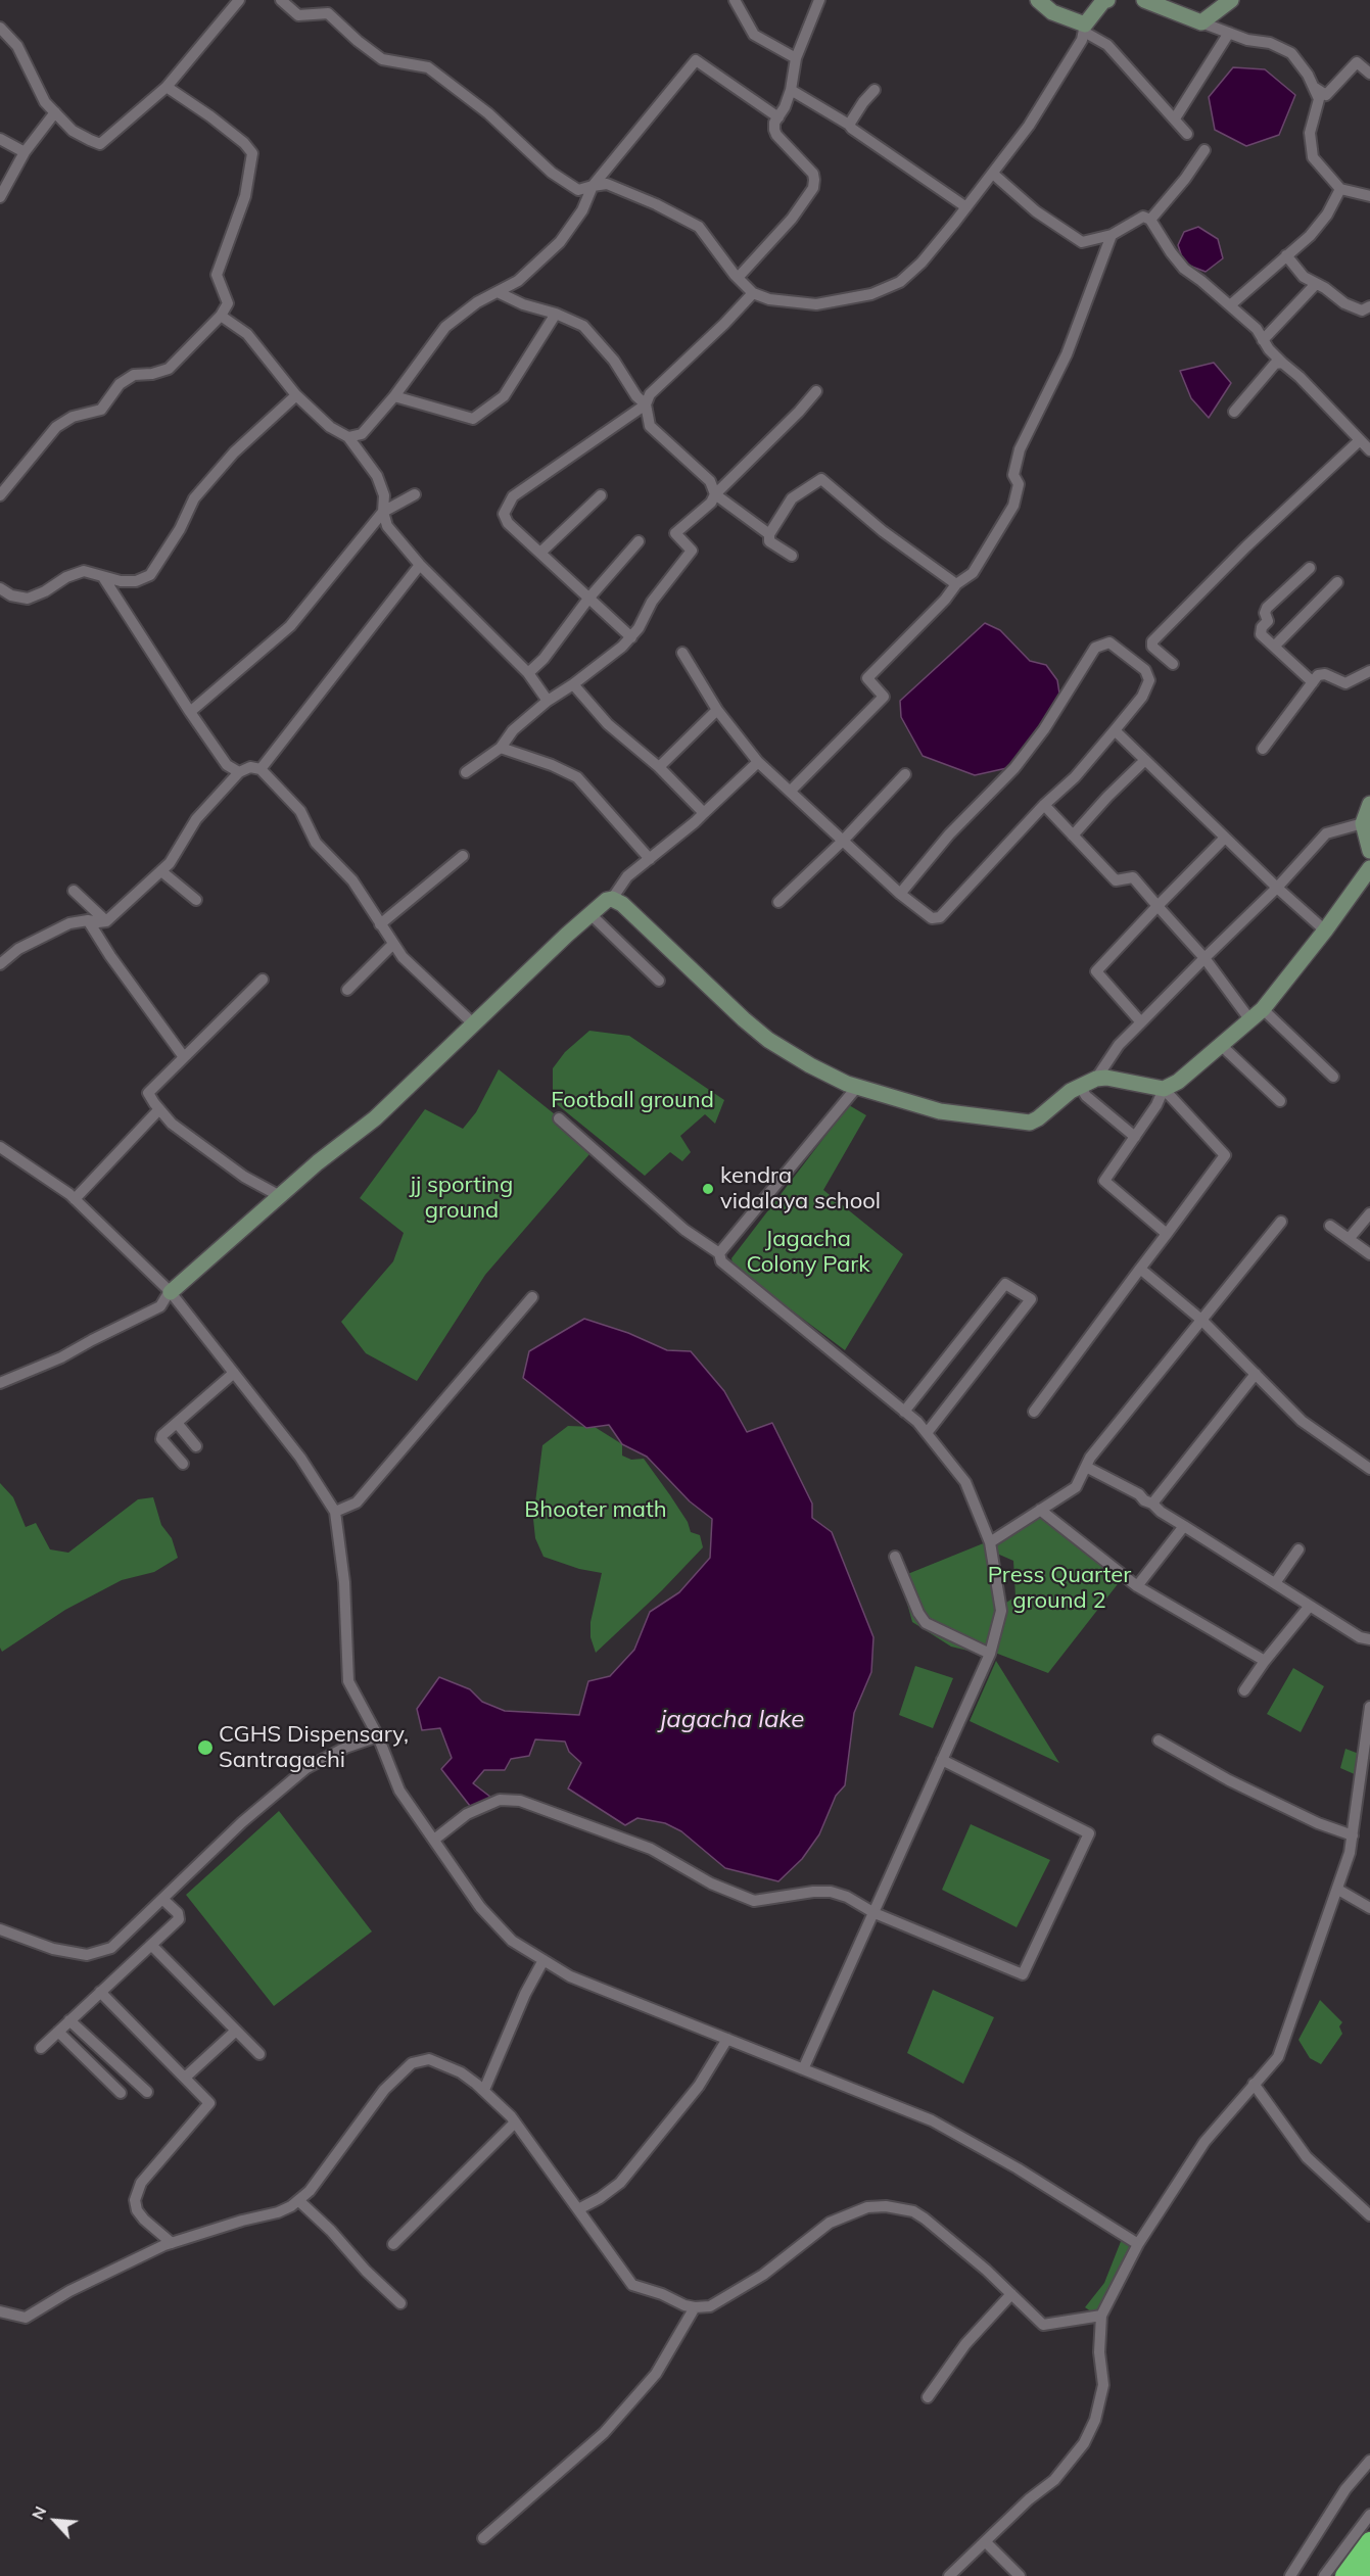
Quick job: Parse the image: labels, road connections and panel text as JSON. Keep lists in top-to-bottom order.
{
  "water": ["jagacha lake"],
  "parks": [
    "Football ground",
    "jj sporting ground",
    "Jagacha Colony Park",
    "Bhooter math",
    "Press Quarter ground 2"
  ],
  "places": ["kendra vidalaya school", "CGHS Dispensary, Santragachi"],
  "north": "top left"
}
